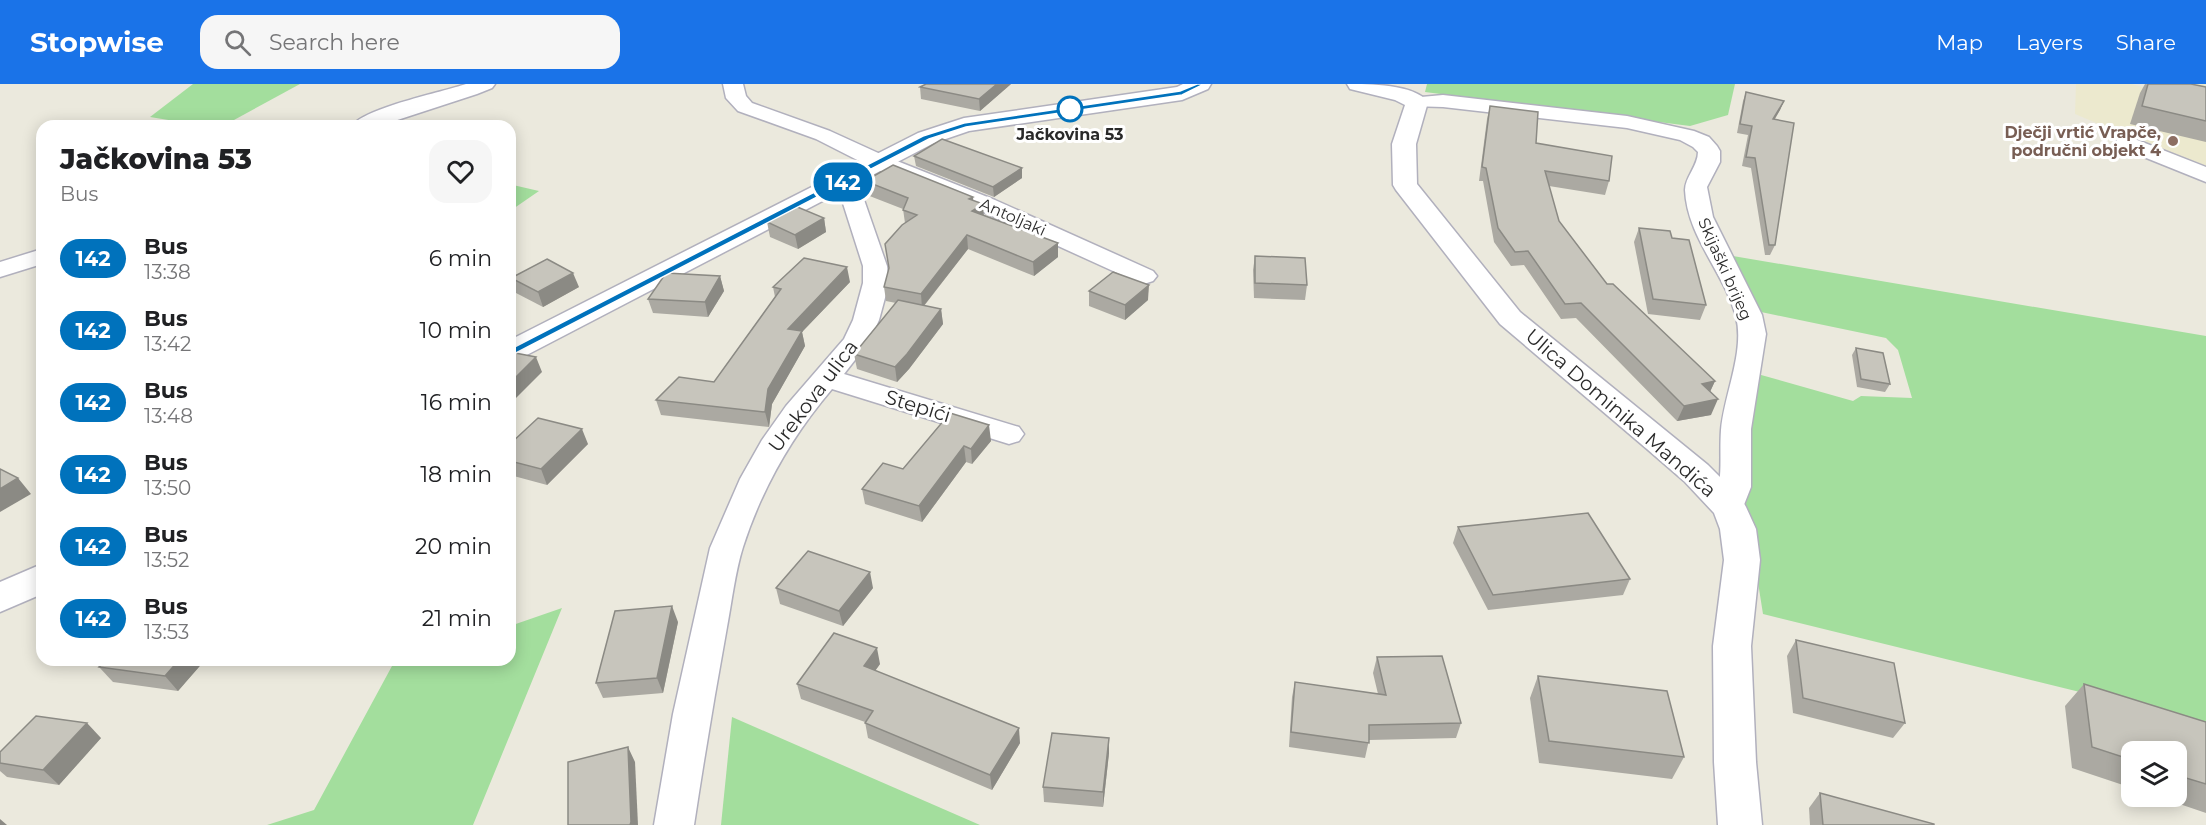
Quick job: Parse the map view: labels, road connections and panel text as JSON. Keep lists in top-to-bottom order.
{
  "streets": {
    "street": [
      "Antoljaki",
      "Skijaški brijeg",
      "Urekova ulica",
      "Stepići",
      "Ulica Dominika Mandića"
    ]
  },
  "crossings": [
    ["Antoljaki", "Urekova ulica"],
    ["Skijaški brijeg", "Ulica Dominika Mandića"],
    ["Urekova ulica", "Stepići"]
  ],
  "places": ["Jačkovina 53", "Dječji vrtić Vrapče, područni objekt 4"],
  "lines": ["bus line 142"],
  "page": {
    "header": "Stopwise",
    "search": "Search here",
    "nav": ["Map", "Layers", "Share"],
    "on_map": "142",
    "heading": ["Jačkovina 53", "Bus"],
    "list": [
      {
        "mark": "142",
        "name": "Bus",
        "note": "13:38",
        "value": "6 min"
      },
      {
        "mark": "142",
        "name": "Bus",
        "note": "13:42",
        "value": "10 min"
      },
      {
        "mark": "142",
        "name": "Bus",
        "note": "13:48",
        "value": "16 min"
      },
      {
        "mark": "142",
        "name": "Bus",
        "note": "13:50",
        "value": "18 min"
      },
      {
        "mark": "142",
        "name": "Bus",
        "note": "13:52",
        "value": "20 min"
      },
      {
        "mark": "142",
        "name": "Bus",
        "note": "13:53",
        "value": "21 min"
      }
    ]
  }
}
